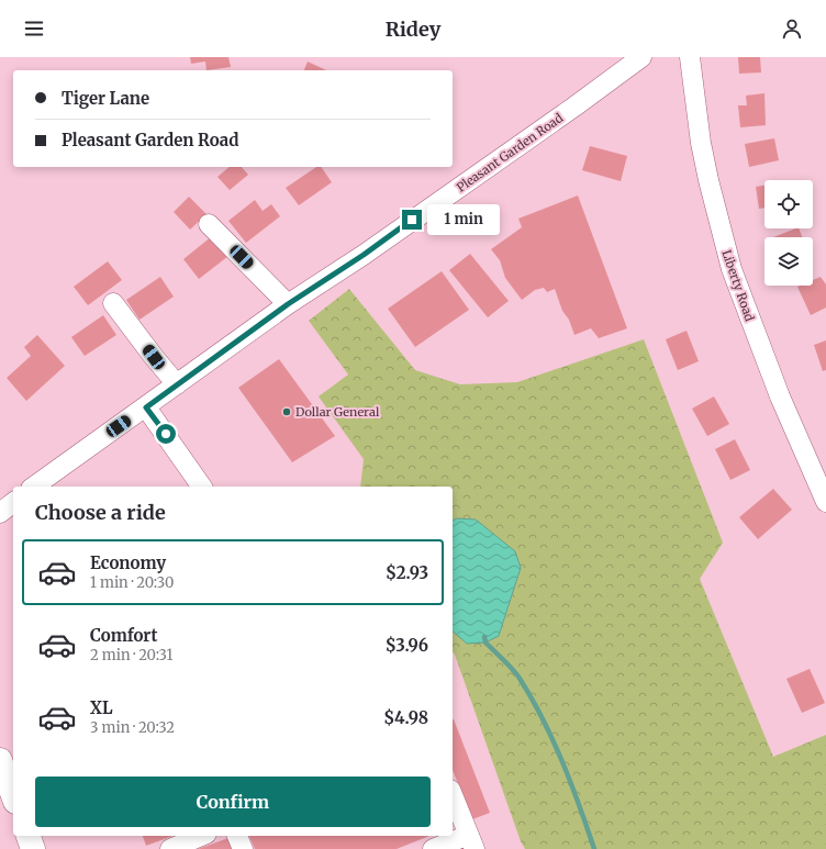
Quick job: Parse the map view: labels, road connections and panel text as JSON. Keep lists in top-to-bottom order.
{
  "streets": {
    "street": ["Pleasant Garden Road", "Liberty Road"]
  },
  "places": ["Dollar General"],
  "page": {
    "header": "Ridey",
    "banner": ["Tiger Lane", "Pleasant Garden Road"],
    "bubble": "1 min",
    "heading": "Choose a ride",
    "list": [
      {
        "name": "Economy",
        "note": "1 min · 20:30",
        "value": "$2.93"
      },
      {
        "name": "Comfort",
        "note": "2 min · 20:31",
        "value": "$3.96"
      },
      {
        "name": "XL",
        "note": "3 min · 20:32",
        "value": "$4.98"
      }
    ],
    "buttons": "Confirm"
  }
}
